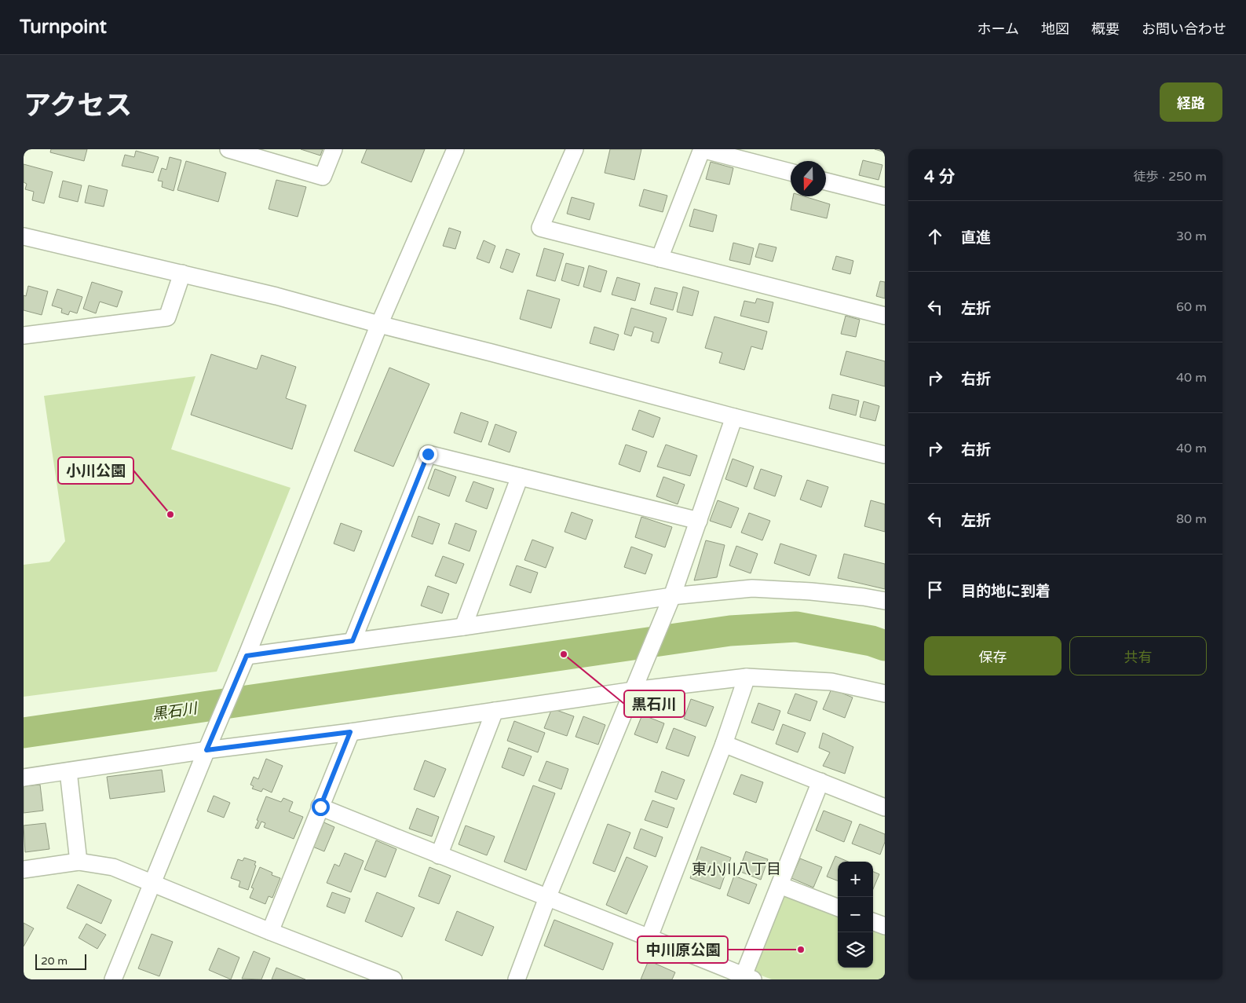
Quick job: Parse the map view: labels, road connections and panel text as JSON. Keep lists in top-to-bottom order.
{
  "districts": ["東小川八丁目"],
  "water": ["黒石川"],
  "places": ["小川公園", "黒石川", "中川原公園"],
  "scale_bar": "20 m",
  "north": "bottom",
  "page": {
    "header": "Turnpoint",
    "nav": [
      "ホーム",
      "地図",
      "概要",
      "お問い合わせ"
    ],
    "title": "アクセス",
    "buttons": [
      "経路",
      ["保存", "共有"]
    ],
    "heading": ["4 分", "徒歩 · 250 m"],
    "list": [
      ["直進", "30 m"],
      ["左折", "60 m"],
      ["右折", "40 m"],
      ["右折", "40 m"],
      ["左折", "80 m"],
      "目的地に到着"
    ],
    "map_buttons": ["+", "−"],
    "scale": "20 m"
  }
}
